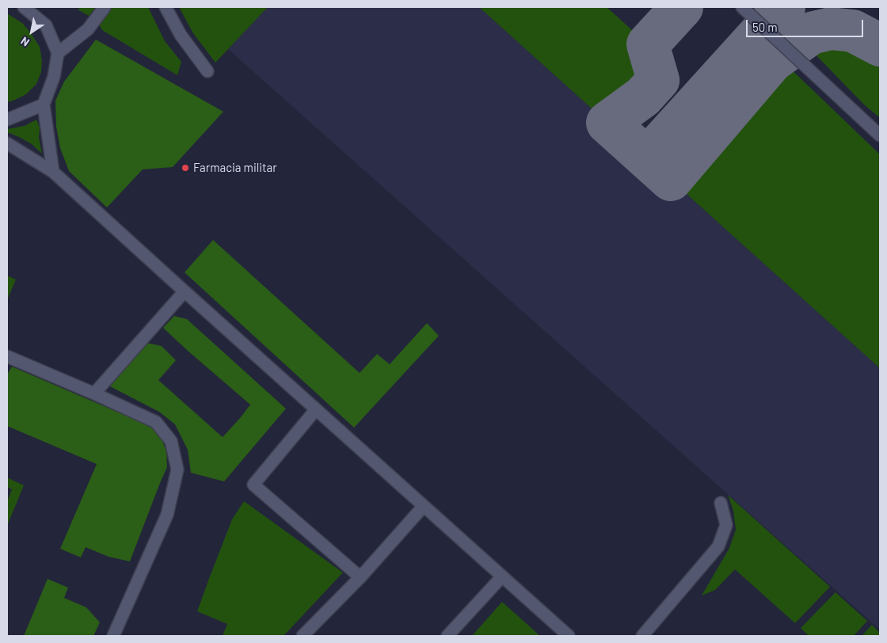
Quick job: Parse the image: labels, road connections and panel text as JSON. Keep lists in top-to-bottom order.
{
  "places": ["Farmacia militar"],
  "scale_bar": "50 m",
  "north": "bottom left"
}
